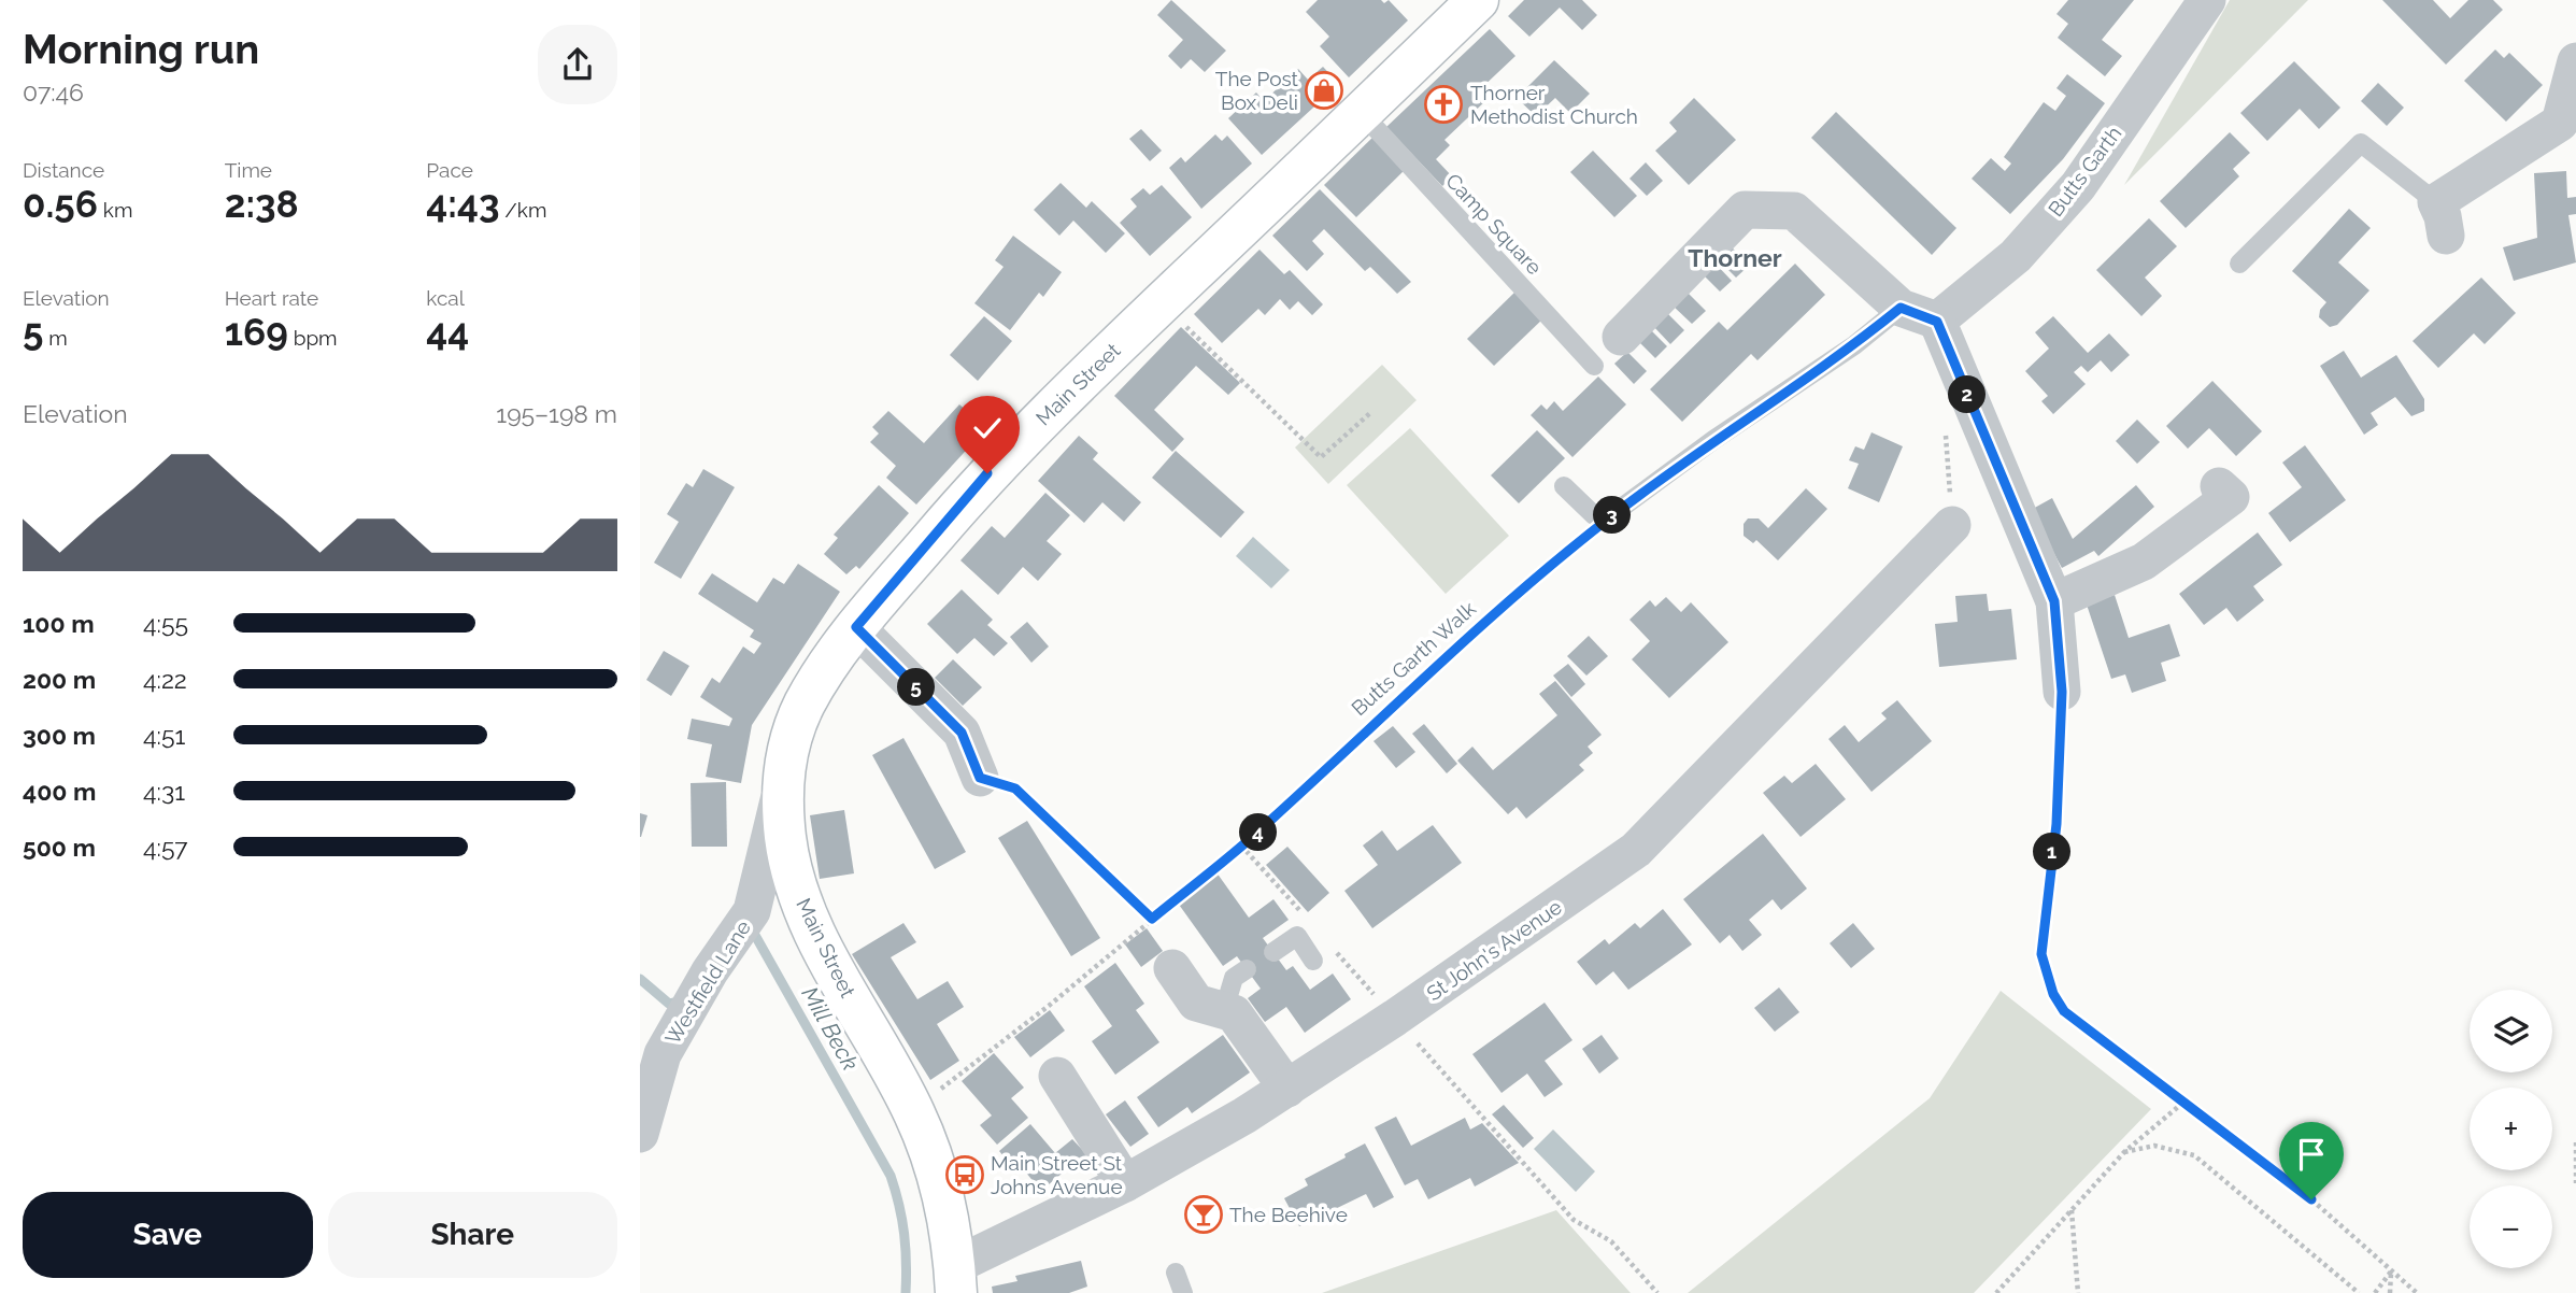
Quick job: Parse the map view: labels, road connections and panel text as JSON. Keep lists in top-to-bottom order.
{
  "streets": {
    "street": [
      "Butts Garth",
      "Main Street",
      "St John's Avenue",
      "Westfield Lane"
    ],
    "lane": ["Camp Square"],
    "path": ["Butts Garth Walk"]
  },
  "crossings": [
    ["Camp Square", "Main Street"],
    ["Main Street", "St John's Avenue"],
    ["Main Street", "Westfield Lane"]
  ],
  "districts": ["Thorner"],
  "water": ["Mill Beck"],
  "places": {
    "shop": ["The Post Box Deli"],
    "church": ["Thorner Methodist Church"],
    "bus stop": ["Main Street St Johns Avenue"],
    "bar": ["The Beehive"]
  },
  "page": {
    "heading": ["Morning run", "07:46"],
    "stats": [
      ["Distance", "0.56 km"],
      ["Time", "2:38"],
      ["Pace", "4:43 /km"],
      ["Elevation", "5 m"],
      ["Heart rate", "169 bpm"],
      ["kcal", "44"]
    ],
    "pins": [
      "2",
      "3",
      "5",
      "4",
      "1"
    ],
    "chart": ["Elevation", "195–198 m"],
    "list": [
      {
        "name": "100 m",
        "note": "4:55"
      },
      {
        "name": "200 m",
        "note": "4:22"
      },
      {
        "name": "300 m",
        "note": "4:51"
      },
      {
        "name": "400 m",
        "note": "4:31"
      },
      {
        "name": "500 m",
        "note": "4:57"
      }
    ],
    "map_buttons": ["+", "−"],
    "buttons": ["Save", "Share"]
  }
}
